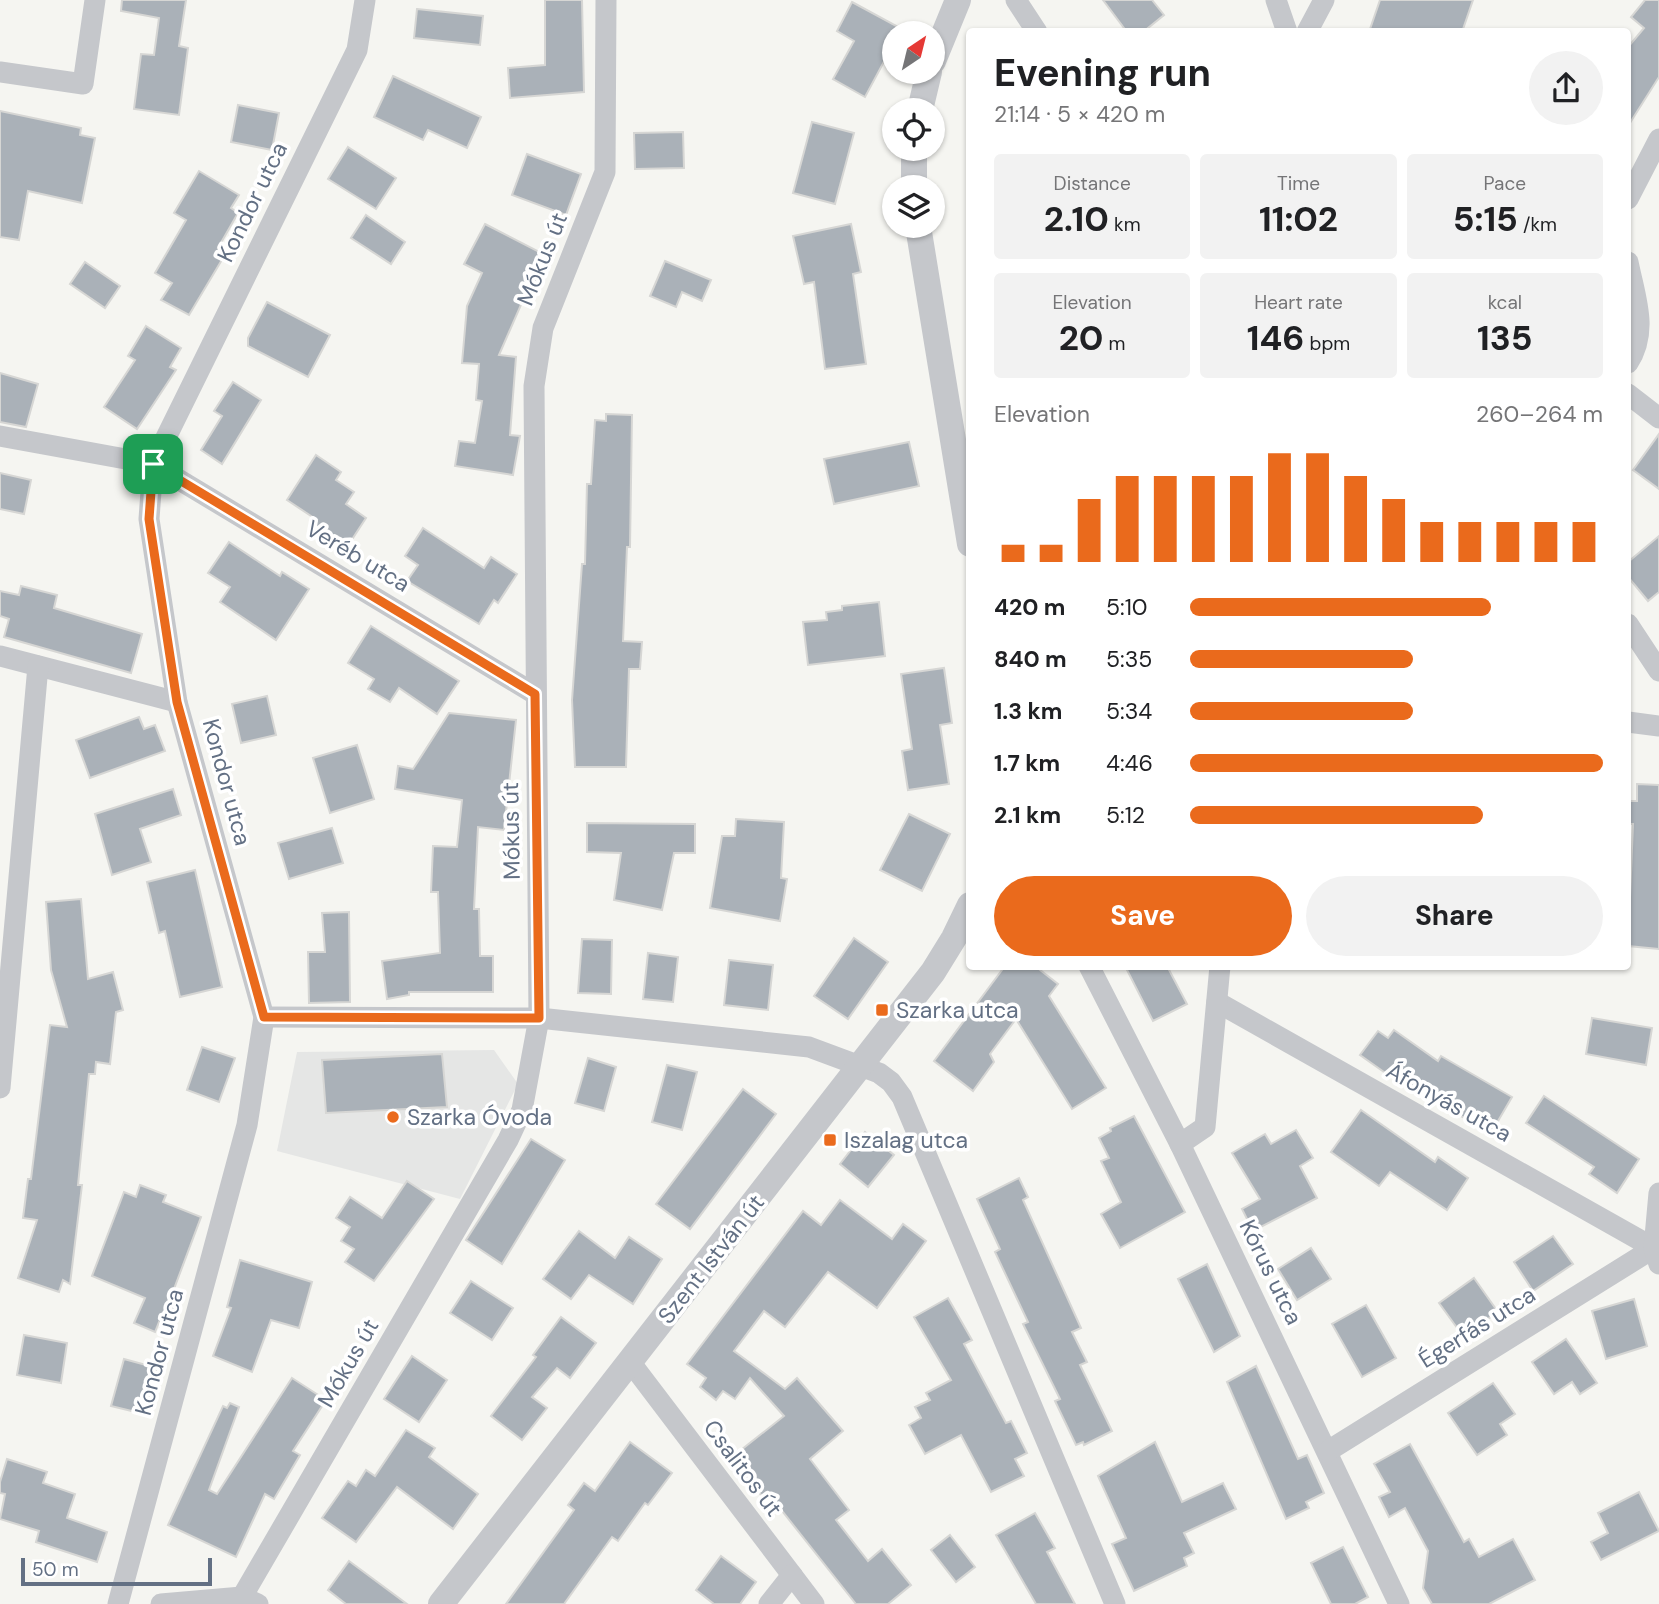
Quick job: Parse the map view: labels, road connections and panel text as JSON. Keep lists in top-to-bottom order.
{
  "streets": {
    "street": [
      "Kondor utca",
      "Mókus út",
      "Veréb utca",
      "Áfonyás utca",
      "Szent István út",
      "Kórus utca",
      "Égerfás utca",
      "Csalitos út"
    ]
  },
  "crossings": [
    ["Kondor utca", "Veréb utca"],
    ["Mókus út", "Veréb utca"],
    ["Áfonyás utca", "Égerfás utca"],
    ["Szent István út", "Csalitos út"],
    ["Kórus utca", "Égerfás utca"]
  ],
  "places": {
    "transit": ["Szarka utca", "Iszalag utca"],
    "other": ["Szarka Óvoda"]
  },
  "scale_bar": "50 m",
  "north": "top right",
  "page": {
    "heading": ["Evening run", "21:14 · 5 × 420 m"],
    "stats": [
      ["Distance", "2.10 km"],
      ["Time", "11:02"],
      ["Pace", "5:15 /km"],
      ["Elevation", "20 m"],
      ["Heart rate", "146 bpm"],
      ["kcal", "135"]
    ],
    "chart": ["Elevation", "260–264 m"],
    "list": [
      {
        "name": "420 m",
        "note": "5:10"
      },
      {
        "name": "840 m",
        "note": "5:35"
      },
      {
        "name": "1.3 km",
        "note": "5:34"
      },
      {
        "name": "1.7 km",
        "note": "4:46"
      },
      {
        "name": "2.1 km",
        "note": "5:12"
      }
    ],
    "buttons": ["Save", "Share"],
    "scale": "50 m"
  }
}
